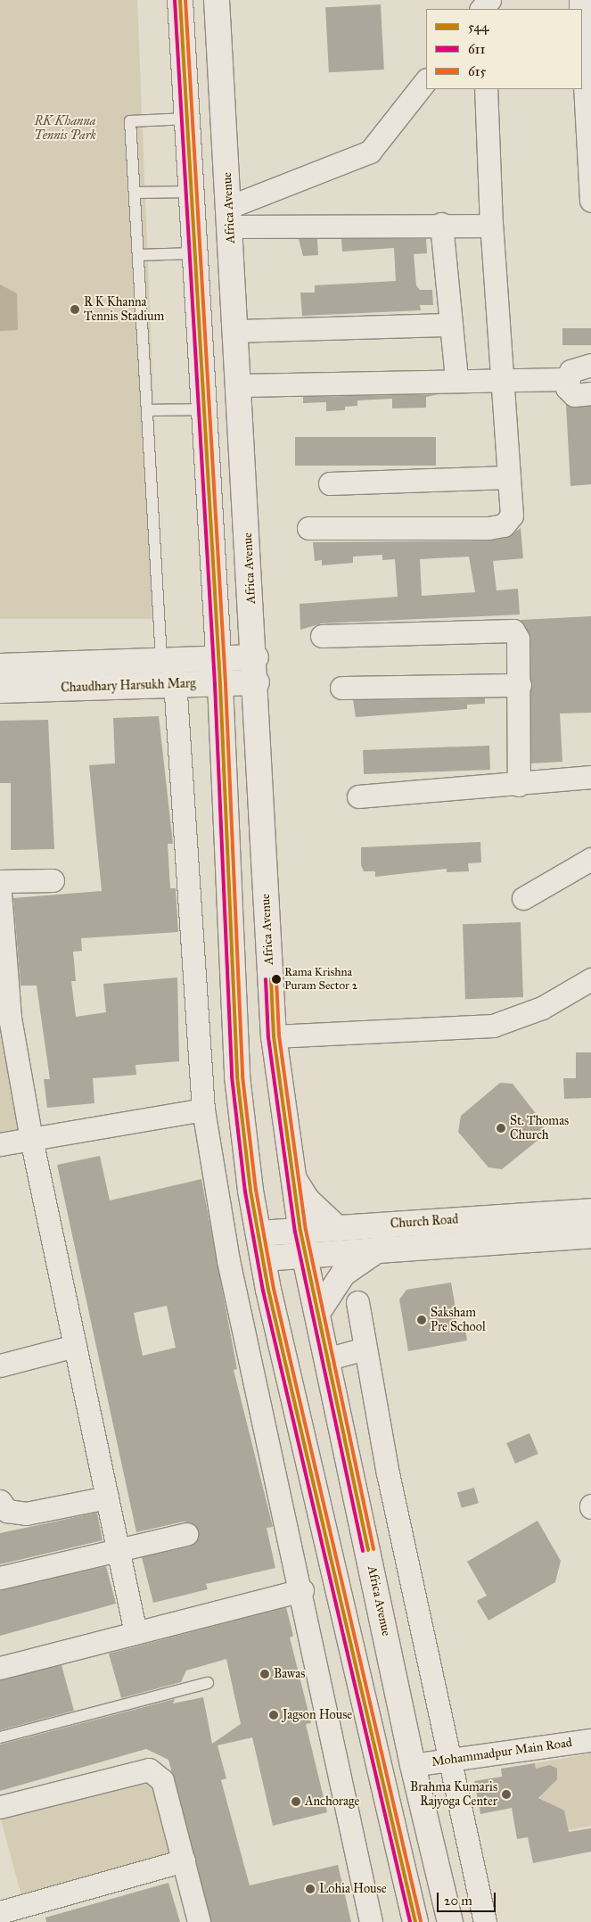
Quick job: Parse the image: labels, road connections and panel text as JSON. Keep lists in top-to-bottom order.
{
  "streets": {
    "main road": ["Africa Avenue", "Chaudhary Harsukh Marg", "Church Road"],
    "street": ["Mohammadpur Main Road"]
  },
  "crossings": [
    ["Africa Avenue", "Chaudhary Harsukh Marg"],
    ["Africa Avenue", "Church Road"],
    ["Africa Avenue", "Mohammadpur Main Road"]
  ],
  "parks": ["RK Khanna Tennis Park"],
  "places": [
    "R K Khanna Tennis Stadium",
    "Rama Krishna Puram Sector 2",
    "St. Thomas Church",
    "Saksham Pre School",
    "Bawas",
    "Jagson House",
    "Brahma Kumaris Rajyoga Center",
    "Anchorage",
    "Lohia House"
  ],
  "lines": ["transit line 544", "transit line 611", "transit line 615"],
  "legend": ["544", "611", "615"],
  "scale_bar": "20 m"
}
